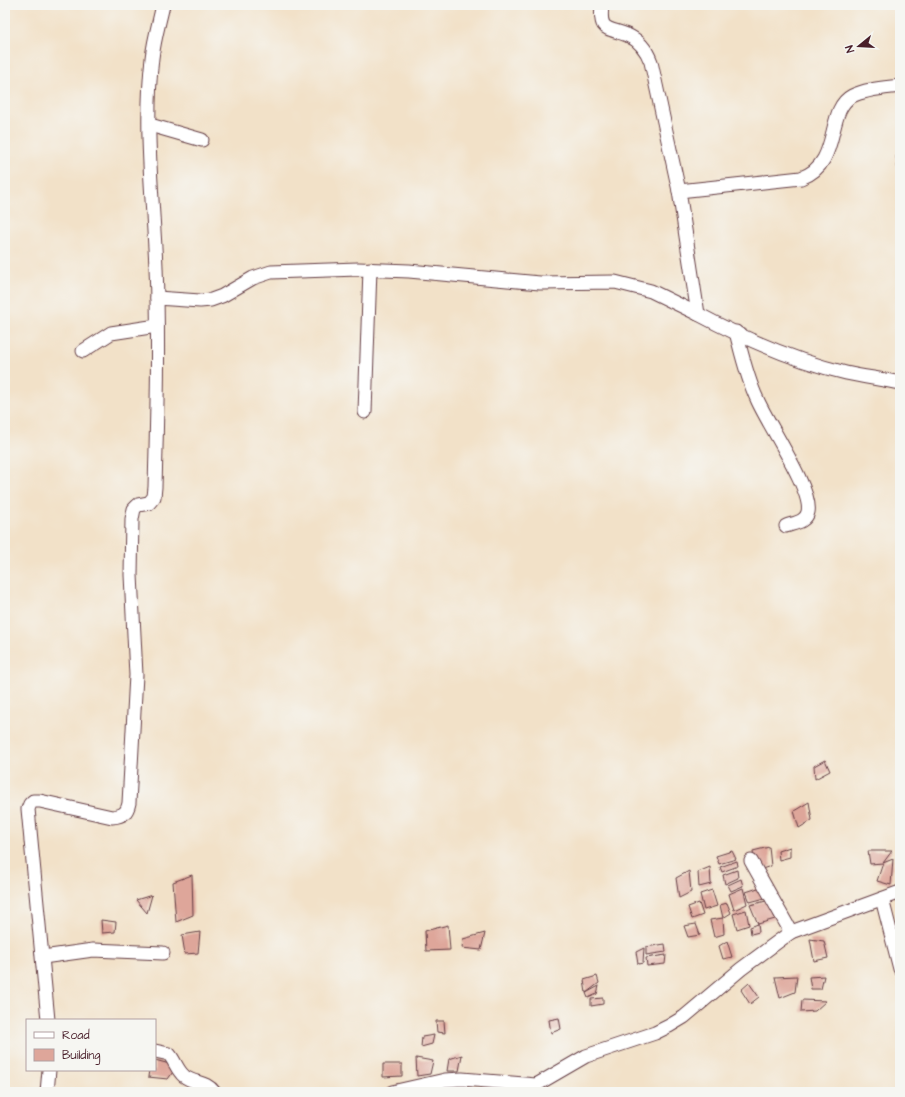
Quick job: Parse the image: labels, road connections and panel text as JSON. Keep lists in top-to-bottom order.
{
  "legend": ["Road", "Building"],
  "north": "left"
}
